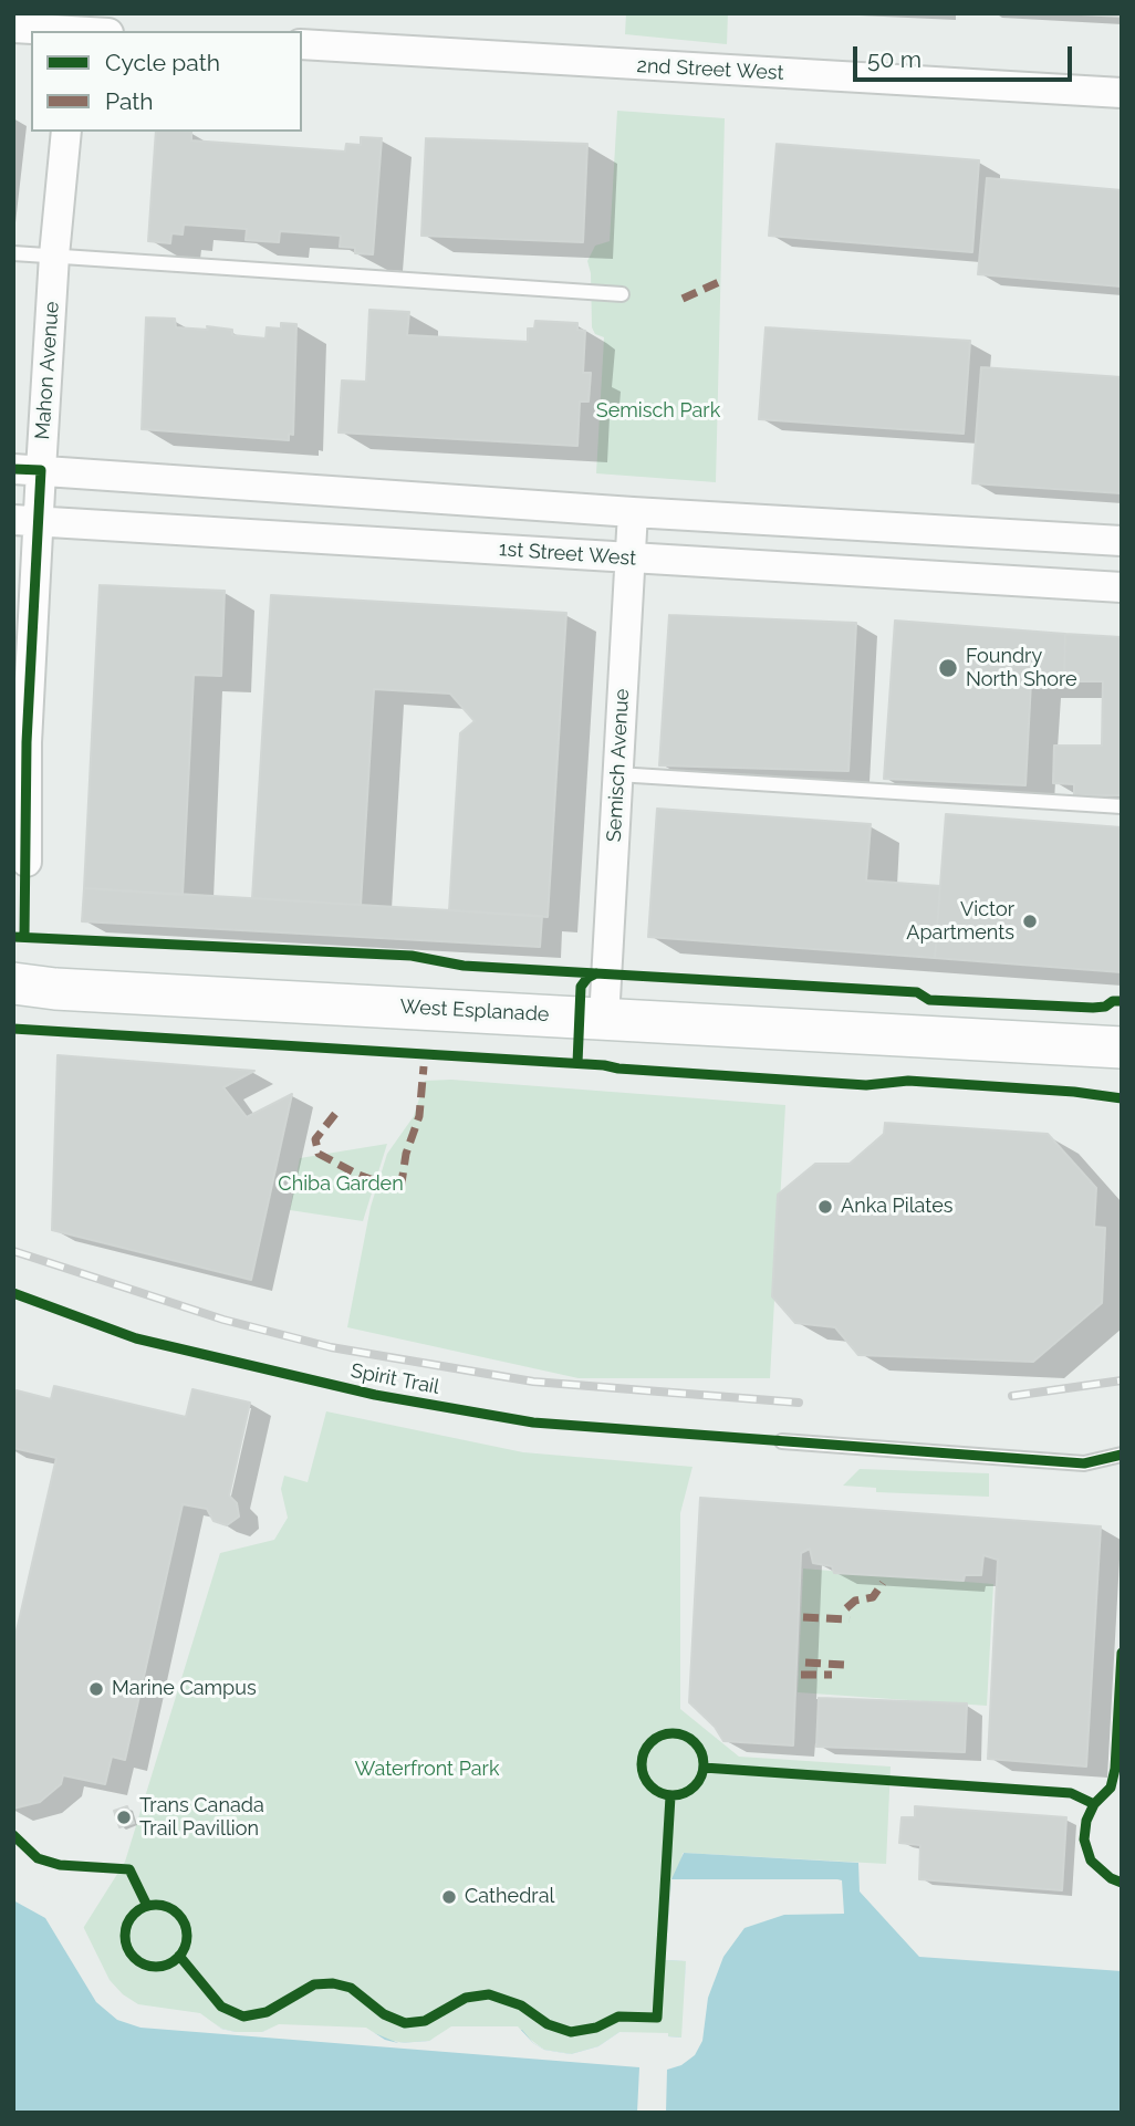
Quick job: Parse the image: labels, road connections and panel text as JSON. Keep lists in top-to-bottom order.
{
  "streets": {
    "main road": ["West Esplanade"],
    "street": [
      "2nd Street West",
      "Mahon Avenue",
      "1st Street West",
      "Semisch Avenue"
    ],
    "cycle path": ["Spirit Trail"]
  },
  "crossings": [
    ["Mahon Avenue", "1st Street West"],
    ["1st Street West", "Semisch Avenue"],
    ["Semisch Avenue", "West Esplanade"]
  ],
  "parks": ["Semisch Park", "Chiba Garden", "Waterfront Park"],
  "places": [
    "Foundry North Shore",
    "Victor Apartments",
    "Anka Pilates",
    "Marine Campus",
    "Trans Canada Trail Pavillion",
    "Cathedral"
  ],
  "legend": ["Cycle path", "Path"],
  "scale_bar": "50 m"
}
